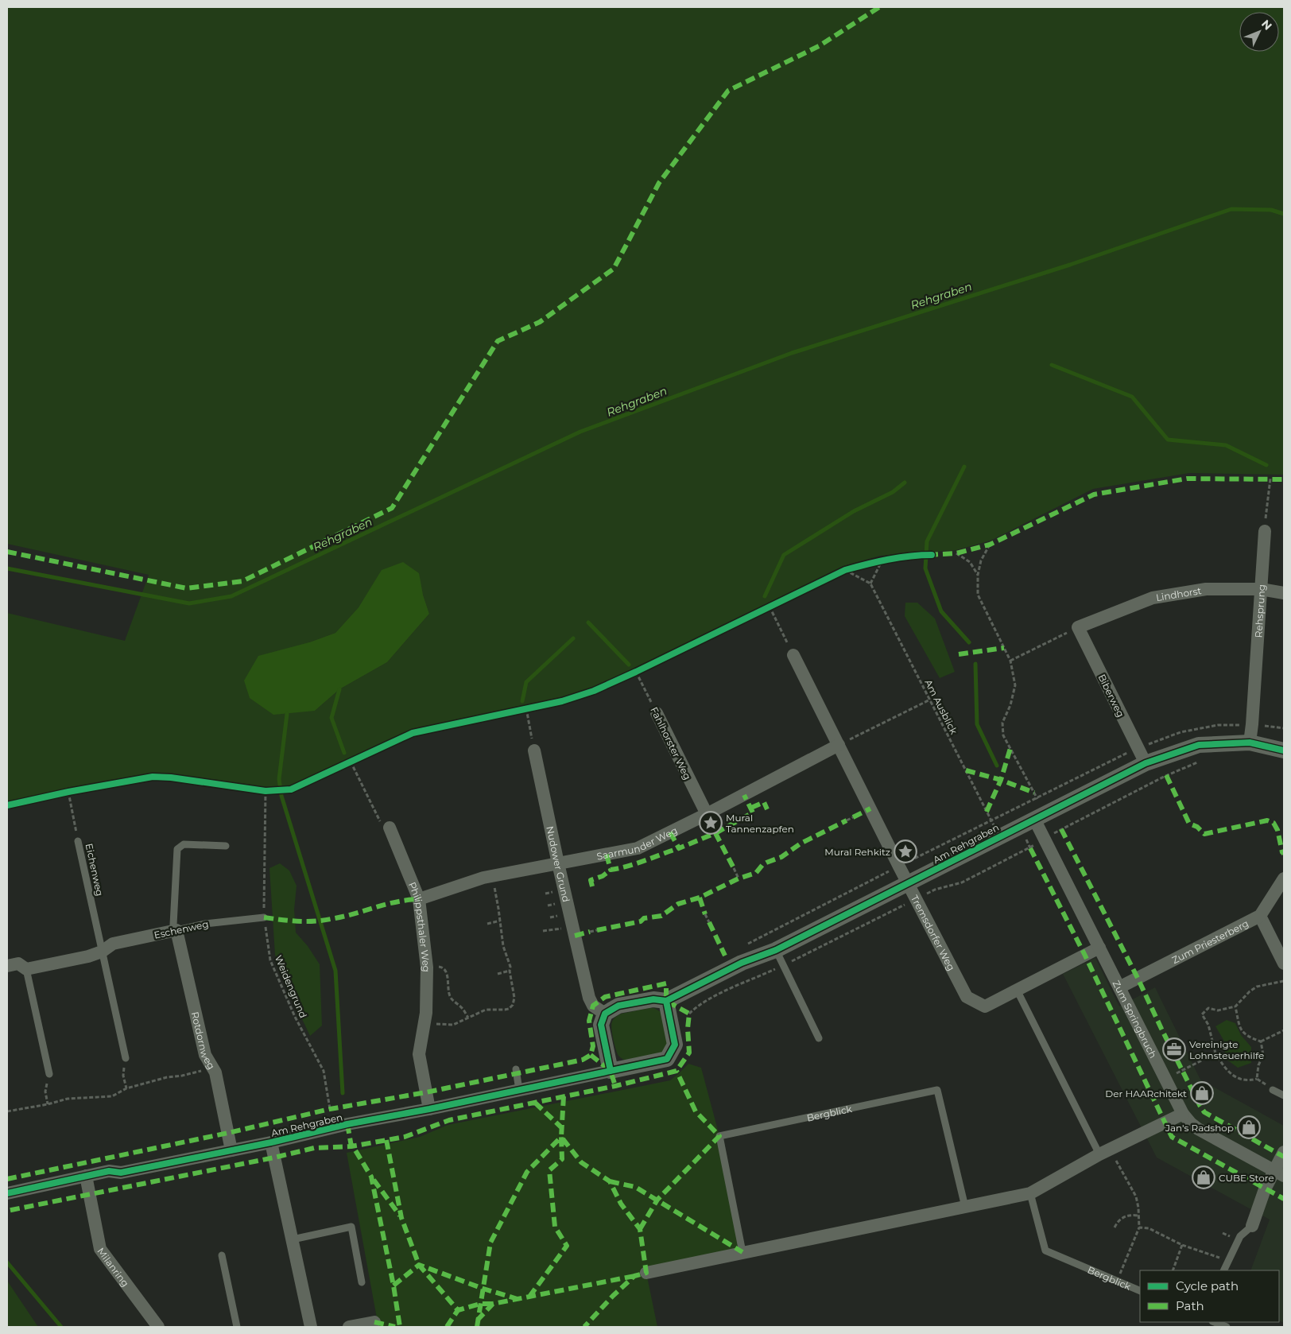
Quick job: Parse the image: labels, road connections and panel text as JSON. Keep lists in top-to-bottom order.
{
  "streets": {
    "street": [
      "Lindhorst",
      "Rehsprung",
      "Biberweg",
      "Fahlhorster Weg",
      "Saarmunder Weg",
      "Am Rehgraben",
      "Nudower Grund",
      "Philippsthaler Weg",
      "Eschenweg",
      "Tremsdorfer Weg",
      "Zum Priesterberg",
      "Zum Springbruch",
      "Rotdornweg",
      "Milanring"
    ],
    "lane": ["Eichenweg", "Bergblick"],
    "path": ["Am Ausblick", "Weidengrund"]
  },
  "crossings": [
    ["Lindhorst", "Rehsprung"],
    ["Lindhorst", "Biberweg"],
    ["Rehsprung", "Am Rehgraben"],
    ["Biberweg", "Am Rehgraben"],
    ["Am Ausblick", "Am Rehgraben"],
    ["Fahlhorster Weg", "Saarmunder Weg"],
    ["Saarmunder Weg", "Nudower Grund"],
    ["Saarmunder Weg", "Philippsthaler Weg"],
    ["Saarmunder Weg", "Tremsdorfer Weg"],
    ["Am Rehgraben", "Nudower Grund"],
    ["Am Rehgraben", "Philippsthaler Weg"],
    ["Am Rehgraben", "Tremsdorfer Weg"],
    ["Am Rehgraben", "Zum Springbruch"],
    ["Am Rehgraben", "Rotdornweg"],
    ["Am Rehgraben", "Milanring"],
    ["Eichenweg", "Eschenweg"],
    ["Eschenweg", "Weidengrund"],
    ["Eschenweg", "Rotdornweg"],
    ["Tremsdorfer Weg", "Zum Springbruch"],
    ["Zum Priesterberg", "Zum Springbruch"]
  ],
  "water": ["Rehgraben"],
  "places": {
    "place": ["Mural Tannenzapfen", "Mural Rehkitz"],
    "office": ["Vereinigte Lohnsteuerhilfe"],
    "shop": ["Der HAARchitekt", "Jan's Radshop", "CUBE Store"]
  },
  "legend": ["Cycle path", "Path"],
  "north": "top right"
}
